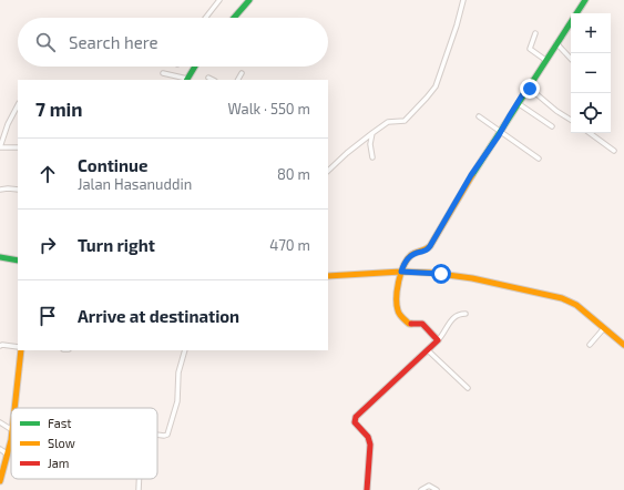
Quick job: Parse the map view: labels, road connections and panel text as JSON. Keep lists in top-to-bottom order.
{
  "legend": ["Fast", "Slow", "Jam"],
  "page": {
    "map_buttons": ["+", "−"],
    "search": "Search here",
    "heading": ["7 min", "Walk · 550 m"],
    "list": [
      ["Continue", "Jalan Hasanuddin", "80 m"],
      ["Turn right", "470 m"],
      "Arrive at destination"
    ]
  }
}
